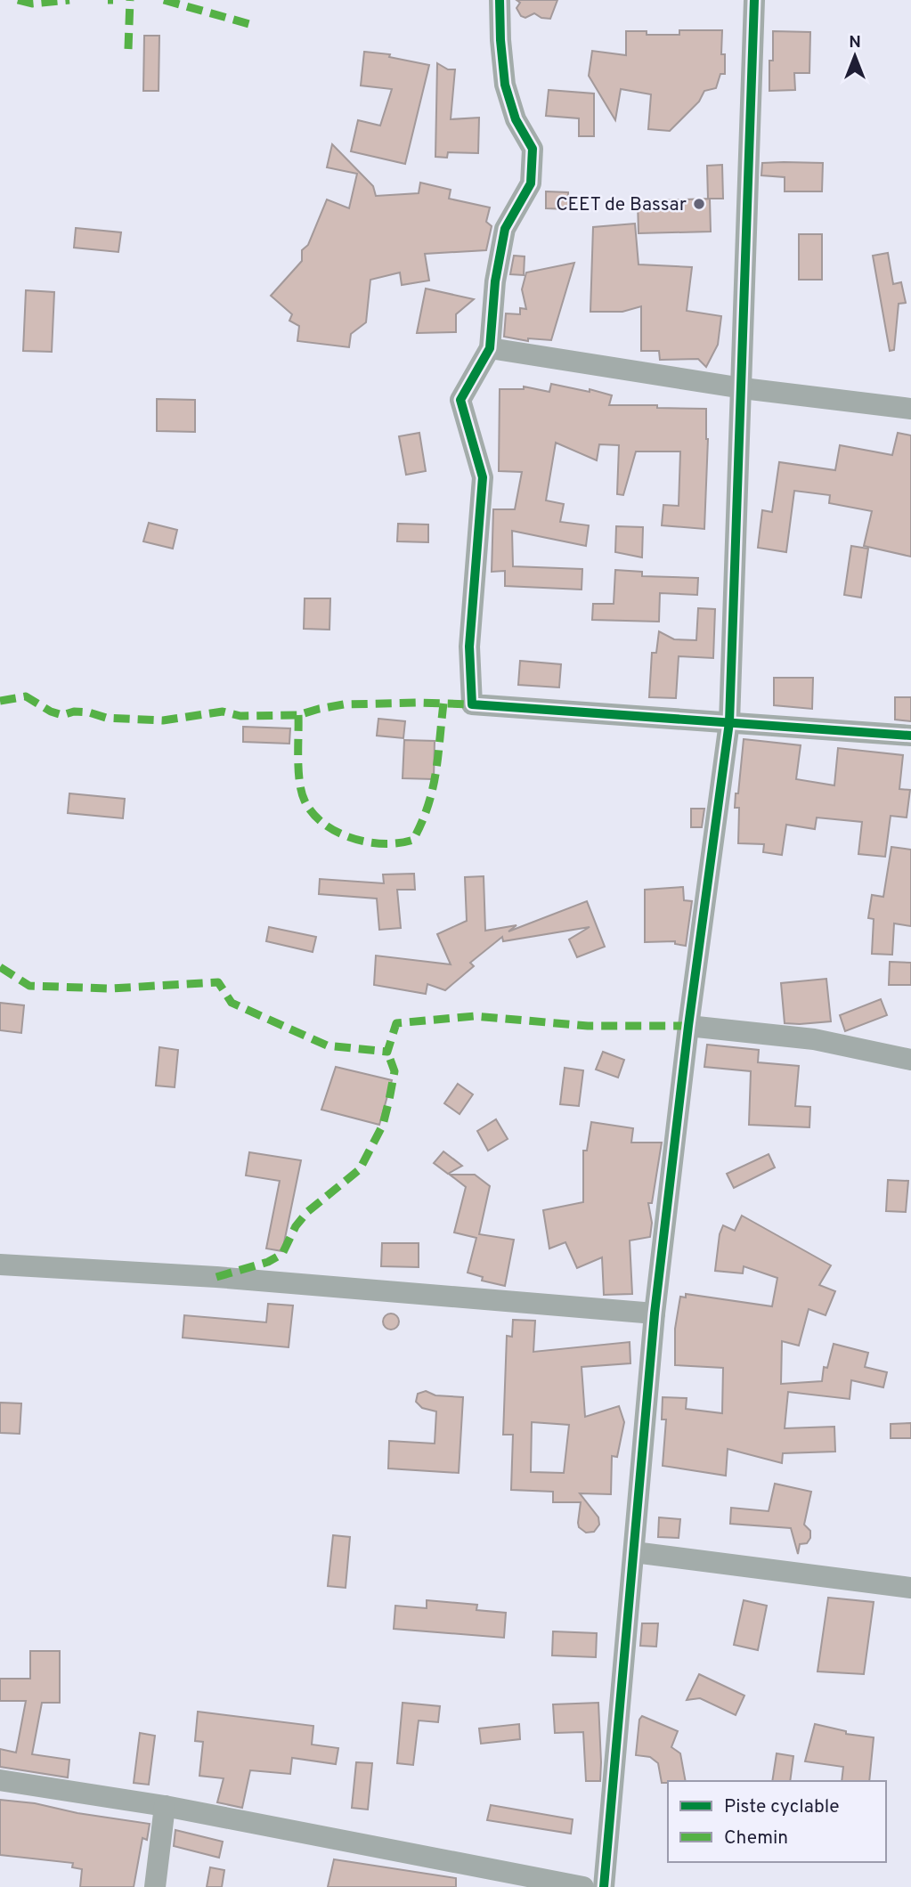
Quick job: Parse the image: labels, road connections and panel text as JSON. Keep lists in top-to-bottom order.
{
  "places": ["CEET de Bassar"],
  "legend": ["Piste cyclable", "Chemin"],
  "north": "top"
}
